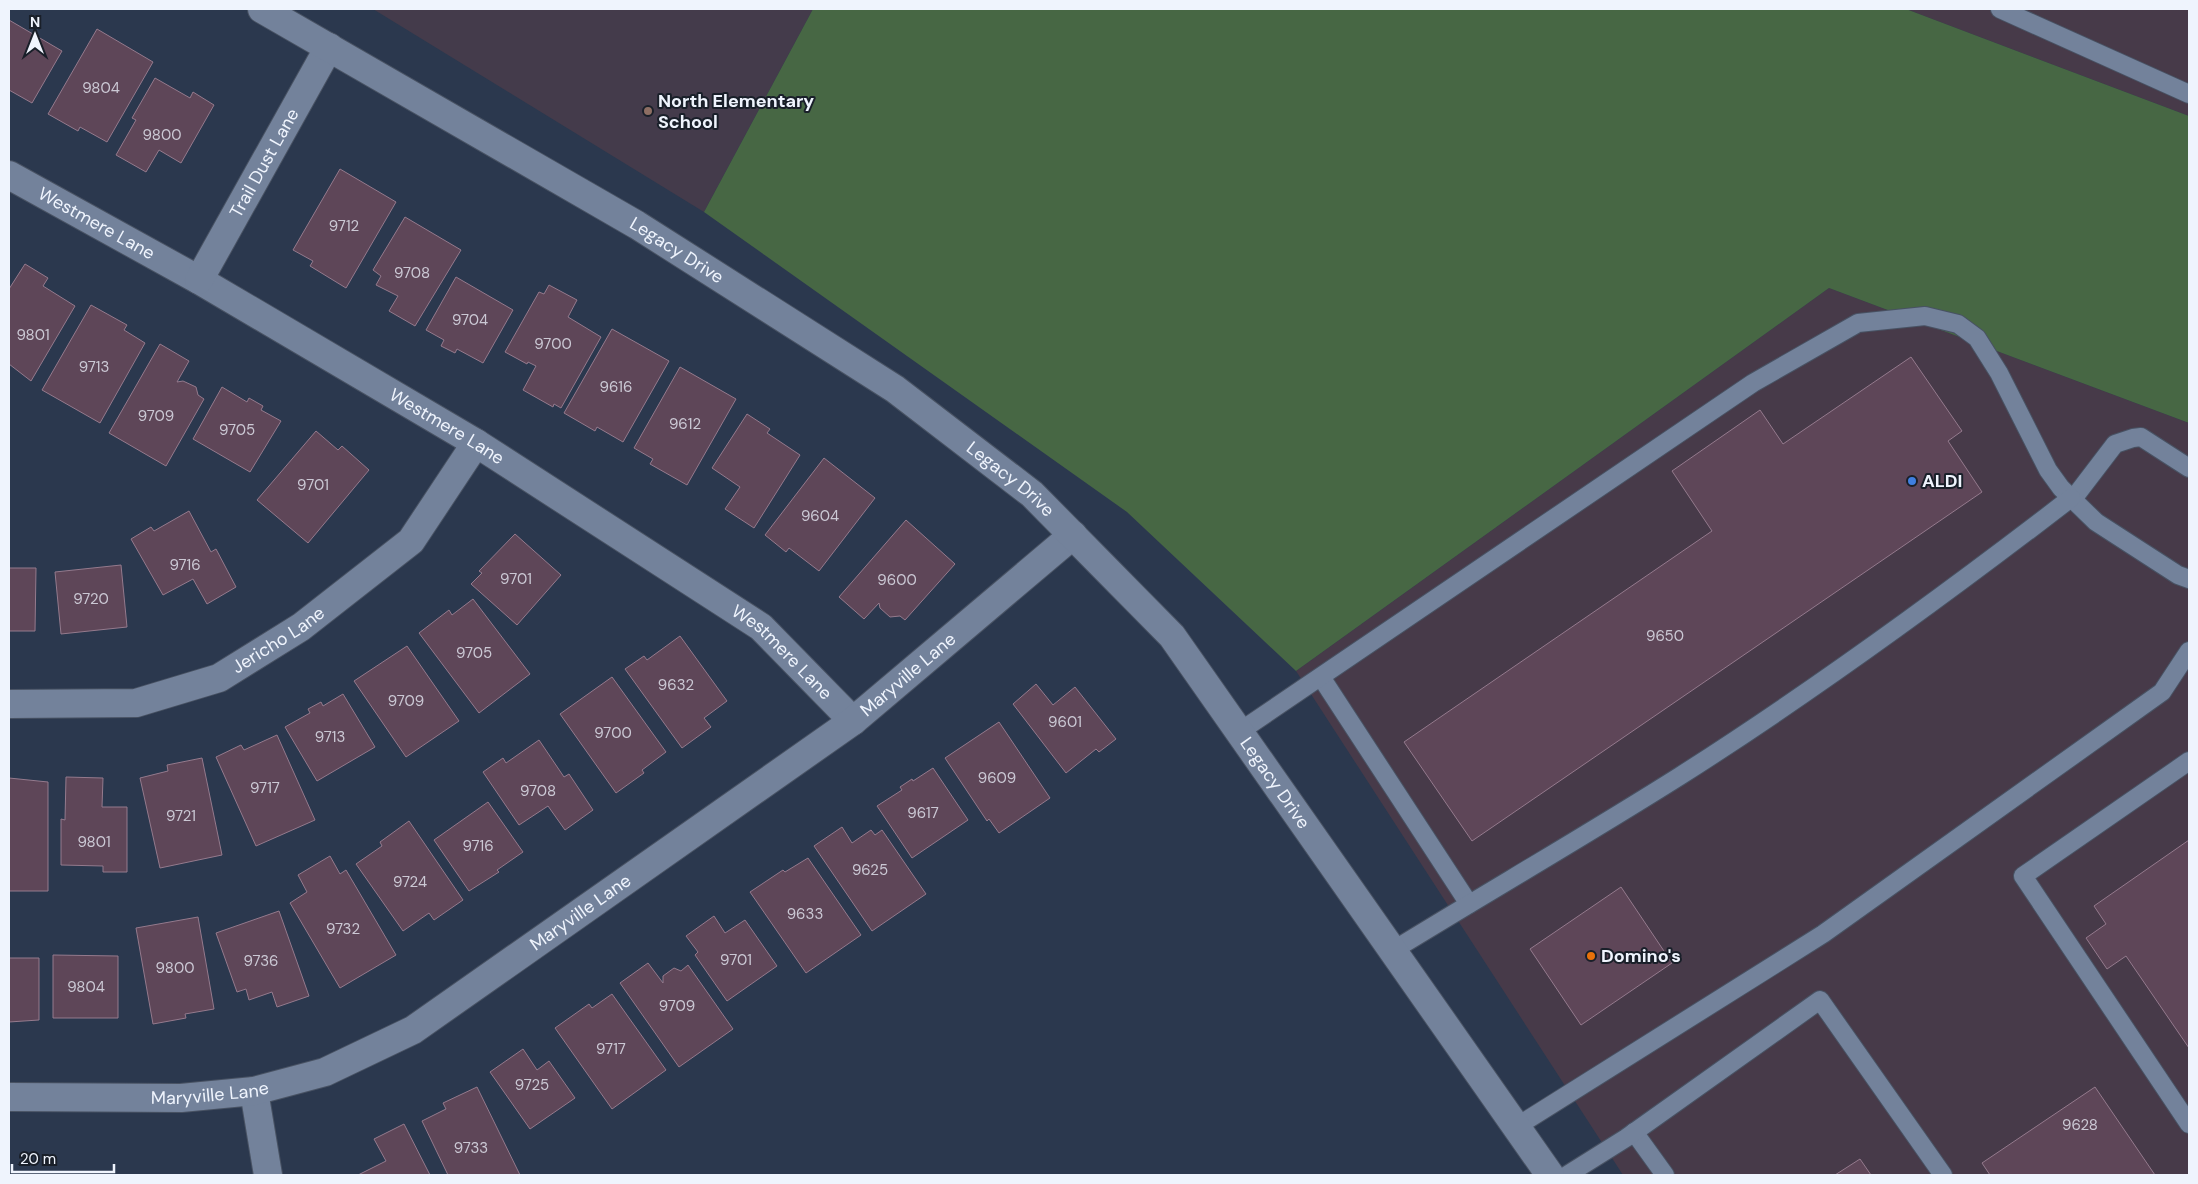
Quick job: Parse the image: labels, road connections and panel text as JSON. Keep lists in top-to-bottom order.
{
  "streets": {
    "street": [
      "Trail Dust Lane",
      "Westmere Lane",
      "Legacy Drive",
      "Jericho Lane",
      "Maryville Lane"
    ]
  },
  "crossings": [
    ["Trail Dust Lane", "Westmere Lane"],
    ["Trail Dust Lane", "Legacy Drive"],
    ["Westmere Lane", "Jericho Lane"],
    ["Westmere Lane", "Maryville Lane"],
    ["Legacy Drive", "Maryville Lane"]
  ],
  "places": ["North Elementary School", "ALDI", "Domino's"],
  "house_numbers": [
    "9804",
    "9800",
    "9712",
    "9708",
    "9704",
    "9801",
    "9700",
    "9713",
    "9616",
    "9709",
    "9612",
    "9705",
    "9701",
    "9604",
    "9716",
    "9701",
    "9600",
    "9720",
    "9650",
    "9705",
    "9632",
    "9709",
    "9601",
    "9700",
    "9713",
    "9609",
    "9717",
    "9708",
    "9617",
    "9721",
    "9801",
    "9716",
    "9625",
    "9724",
    "9633",
    "9732",
    "9701",
    "9736",
    "9800",
    "9804",
    "9709",
    "9717",
    "9725",
    "9628",
    "9733"
  ],
  "scale_bar": "20 m",
  "north": "top"
}
